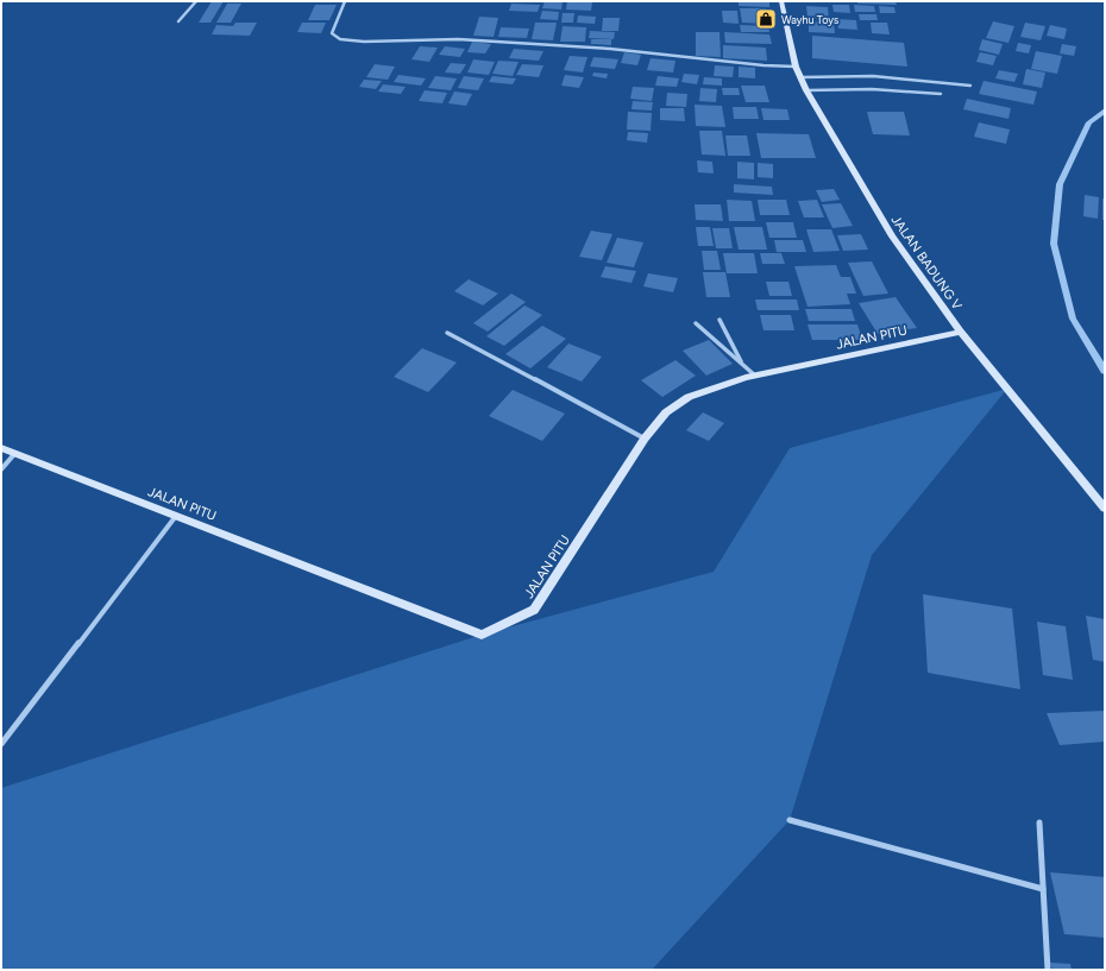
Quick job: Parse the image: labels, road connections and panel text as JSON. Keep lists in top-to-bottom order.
{
  "streets": {
    "street": ["JALAN BADUNG V", "JALAN PITU"]
  },
  "crossings": [
    ["JALAN BADUNG V", "JALAN PITU"]
  ],
  "places": {
    "shop": ["Wayhu Toys"]
  }
}
